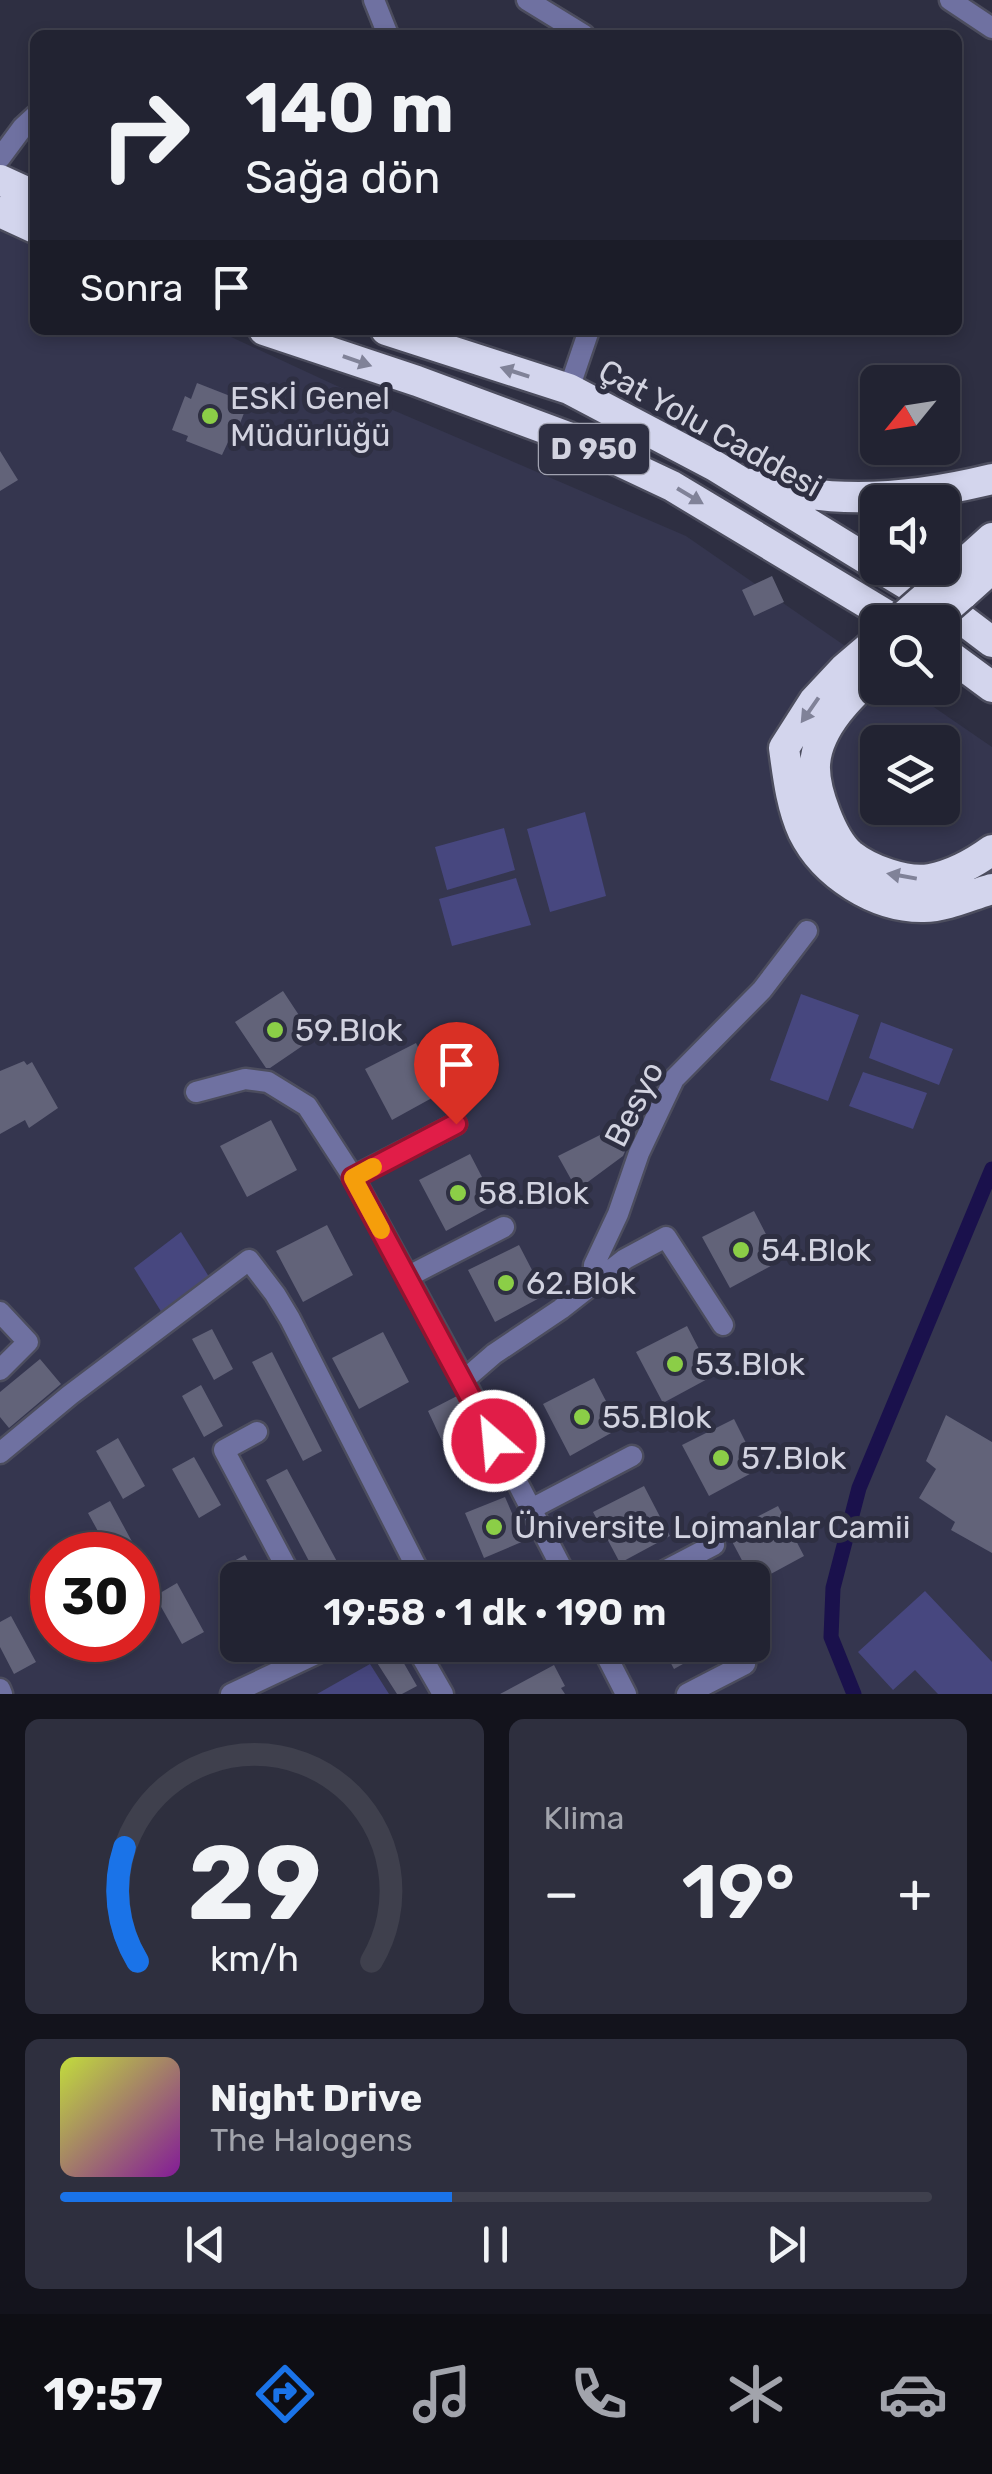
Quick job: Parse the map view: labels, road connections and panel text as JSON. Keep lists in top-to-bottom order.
{
  "streets": {
    "highway": ["Çat Yolu Caddesi", "D 950"],
    "street": ["Besyo"]
  },
  "places": [
    "ESKİ Genel Müdürlüğü",
    "59.Blok",
    "58.Blok",
    "54.Blok",
    "62.Blok",
    "53.Blok",
    "55.Blok",
    "57.Blok",
    "Üniversite Lojmanlar Camii"
  ],
  "north": "bottom left",
  "page": {
    "turn": ["140 m", "Sağa dön"],
    "then": "Sonra",
    "limit": "30",
    "trip": "19:58 · 1 dk · 190 m",
    "tile": "Klima",
    "heat": ["−", "19°", "+"],
    "song": ["Night Drive", "The Halogens"],
    "tabs": "19:57",
    "gauge": ["29", "km/h"]
  }
}
